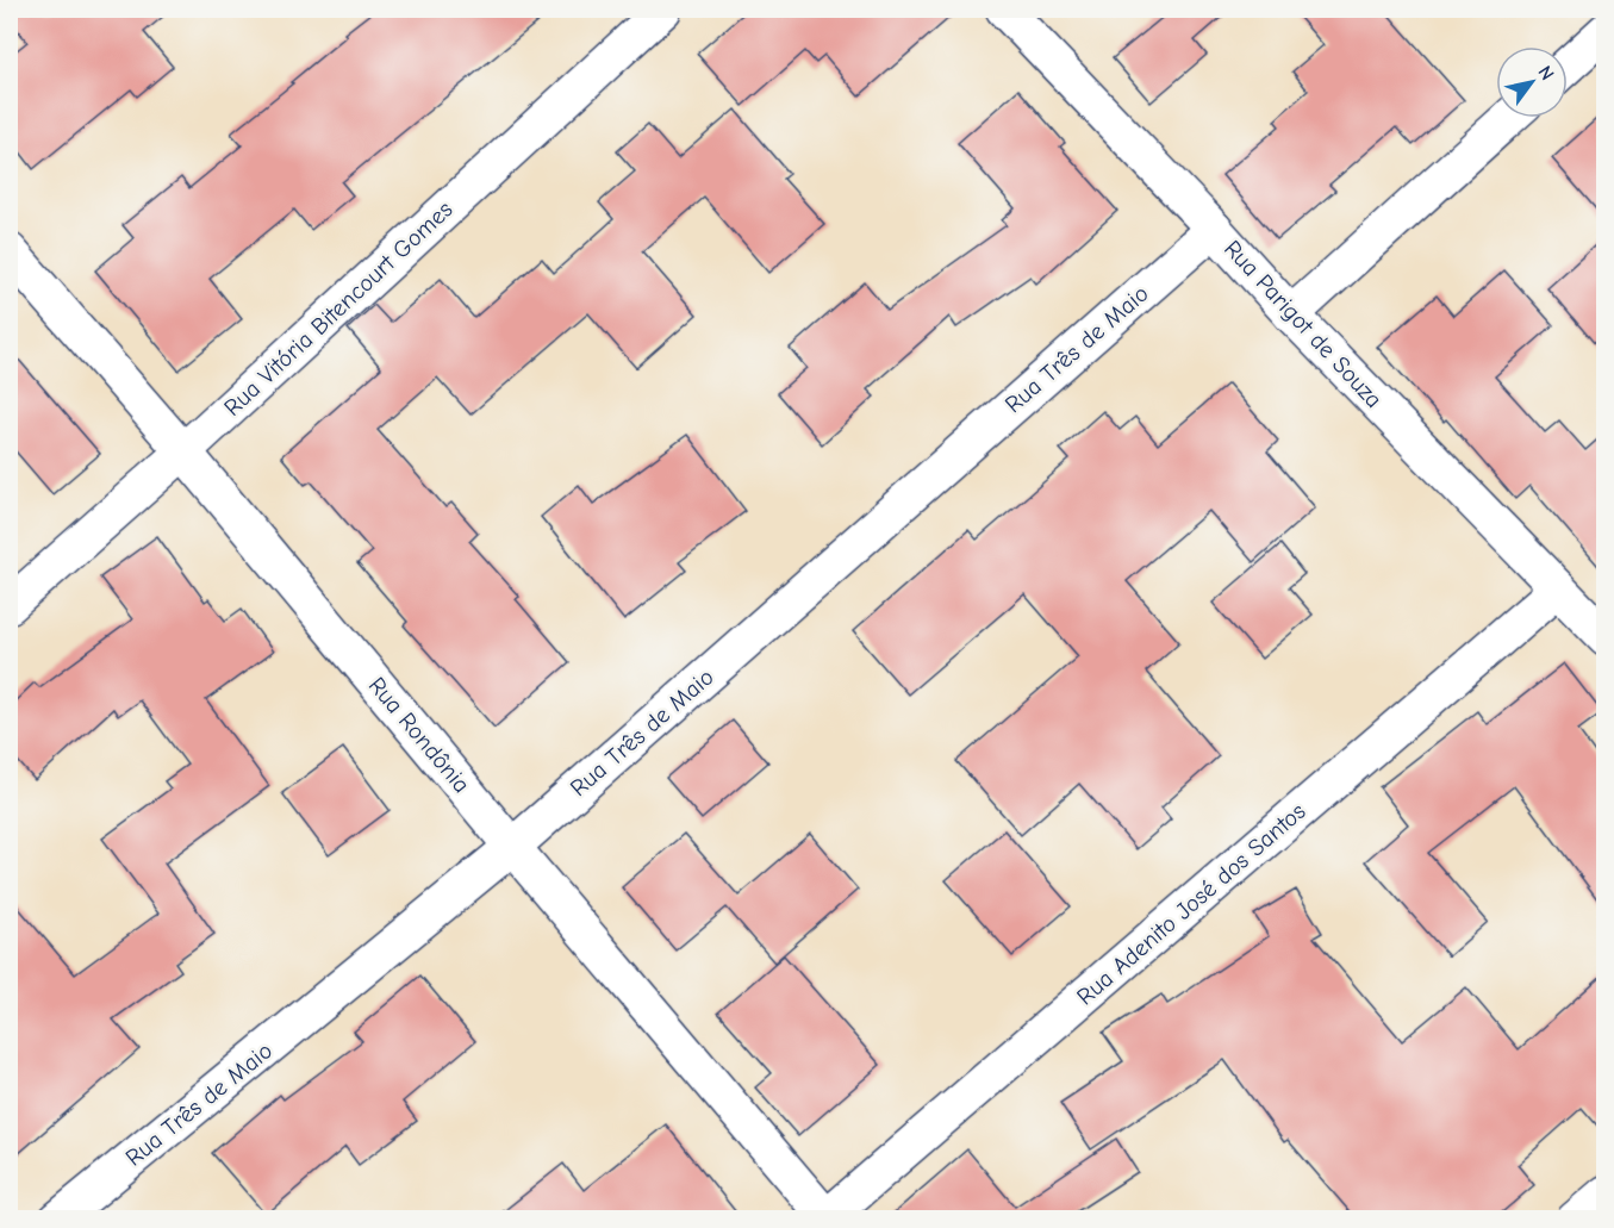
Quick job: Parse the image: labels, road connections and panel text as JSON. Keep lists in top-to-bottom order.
{
  "streets": {
    "street": [
      "Rua Vitória Bitencourt Gomes",
      "Rua Parigot de Souza",
      "Rua Três de Maio",
      "Rua Rondônia",
      "Rua Adenito José dos Santos"
    ]
  },
  "crossings": [
    ["Rua Vitória Bitencourt Gomes", "Rua Rondônia"],
    ["Rua Parigot de Souza", "Rua Três de Maio"],
    ["Rua Parigot de Souza", "Rua Adenito José dos Santos"],
    ["Rua Três de Maio", "Rua Rondônia"],
    ["Rua Rondônia", "Rua Adenito José dos Santos"]
  ],
  "north": "top right"
}
